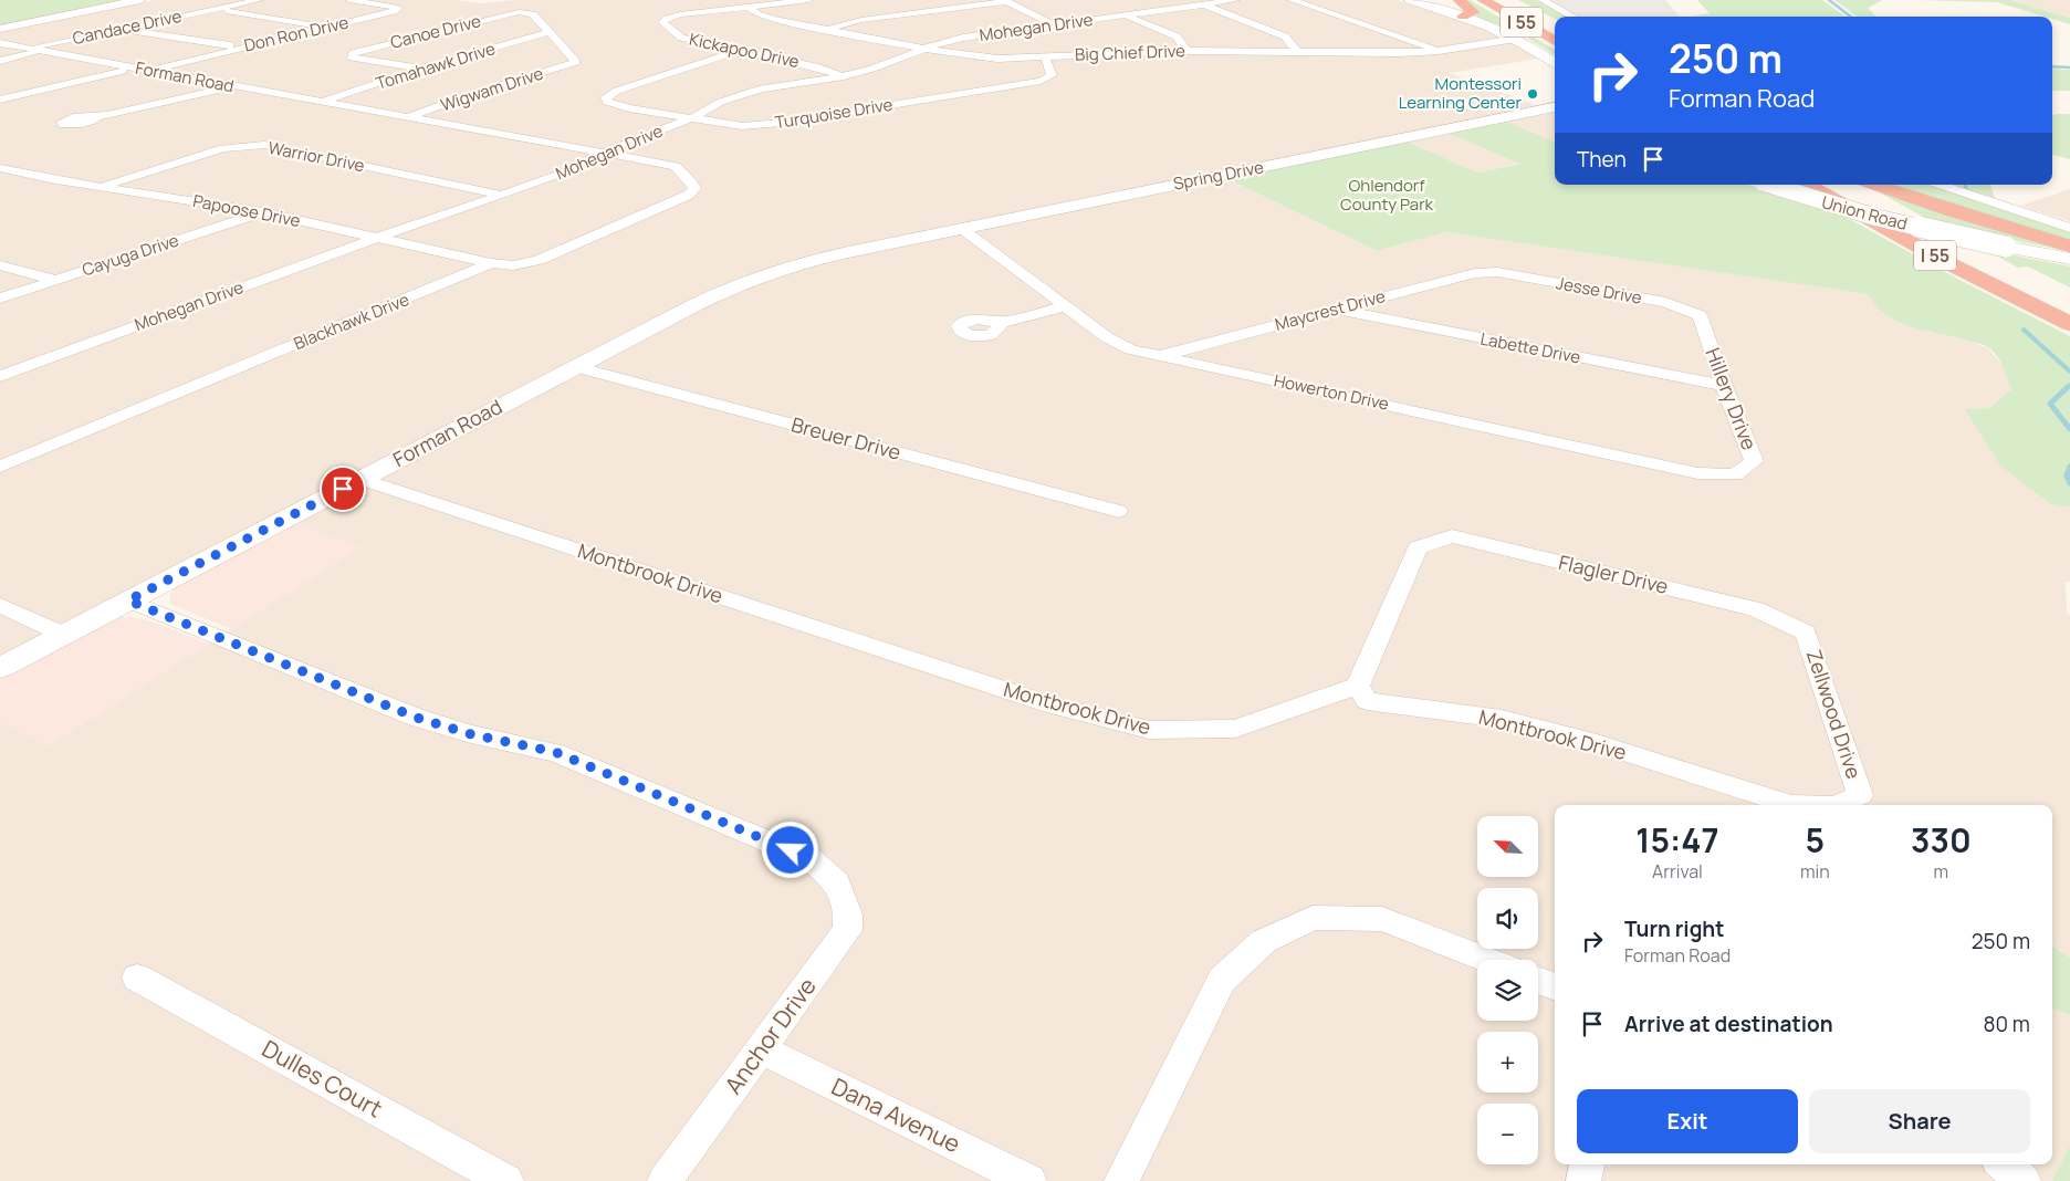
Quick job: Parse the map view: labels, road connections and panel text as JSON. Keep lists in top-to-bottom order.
{
  "streets": {
    "highway": ["I 55"],
    "main road": ["Union Road"],
    "street": [
      "Candace Drive",
      "Mohegan Drive",
      "Canoe Drive",
      "Don Ron Drive",
      "Kickapoo Drive",
      "Big Chief Drive",
      "Tomahawk Drive",
      "Forman Road",
      "Wigwam Drive",
      "Turquoise Drive",
      "Warrior Drive",
      "Spring Drive",
      "Papoose Drive",
      "Cayuga Drive",
      "Jesse Drive",
      "Maycrest Drive",
      "Blackhawk Drive",
      "Labette Drive",
      "Howerton Drive",
      "Hillery Drive",
      "Breuer Drive",
      "Montbrook Drive",
      "Flagler Drive",
      "Zellwood Drive",
      "Anchor Drive",
      "Dulles Court",
      "Dana Avenue"
    ]
  },
  "crossings": [
    ["Candace Drive", "Forman Road"],
    ["Mohegan Drive", "Kickapoo Drive"],
    ["Mohegan Drive", "Big Chief Drive"],
    ["Mohegan Drive", "Forman Road"],
    ["Mohegan Drive", "Turquoise Drive"],
    ["Mohegan Drive", "Warrior Drive"],
    ["Mohegan Drive", "Papoose Drive"],
    ["Canoe Drive", "Tomahawk Drive"],
    ["Canoe Drive", "Wigwam Drive"],
    ["Don Ron Drive", "Forman Road"],
    ["Kickapoo Drive", "Big Chief Drive"],
    ["Kickapoo Drive", "Turquoise Drive"],
    ["Big Chief Drive", "Turquoise Drive"],
    ["Tomahawk Drive", "Forman Road"],
    ["Tomahawk Drive", "Wigwam Drive"],
    ["Forman Road", "Wigwam Drive"],
    ["Forman Road", "Spring Drive"],
    ["Forman Road", "Blackhawk Drive"],
    ["Forman Road", "Breuer Drive"],
    ["Forman Road", "Montbrook Drive"],
    ["Forman Road", "Anchor Drive"],
    ["Warrior Drive", "Papoose Drive"],
    ["Spring Drive", "Howerton Drive"],
    ["Papoose Drive", "Cayuga Drive"],
    ["Papoose Drive", "Blackhawk Drive"],
    ["Jesse Drive", "Maycrest Drive"],
    ["Jesse Drive", "Hillery Drive"],
    ["Maycrest Drive", "Labette Drive"],
    ["Maycrest Drive", "Howerton Drive"],
    ["Labette Drive", "Hillery Drive"],
    ["Howerton Drive", "Hillery Drive"],
    ["Montbrook Drive", "Flagler Drive"],
    ["Montbrook Drive", "Zellwood Drive"],
    ["Flagler Drive", "Zellwood Drive"],
    ["Anchor Drive", "Dana Avenue"]
  ],
  "parks": ["Ohlendorf County Park"],
  "places": ["Montessori Learning Center"],
  "north": "top left",
  "page": {
    "turn": ["250 m", "Forman Road"],
    "then": "Then",
    "eta": [
      "15:47",
      "Arrival",
      "5",
      "min",
      "330",
      "m"
    ],
    "map_buttons": ["+", "−"],
    "list": [
      {
        "name": "Turn right",
        "note": "Forman Road",
        "value": "250 m"
      },
      {
        "name": "Arrive at destination",
        "value": "80 m"
      }
    ],
    "buttons": ["Exit", "Share"]
  }
}
